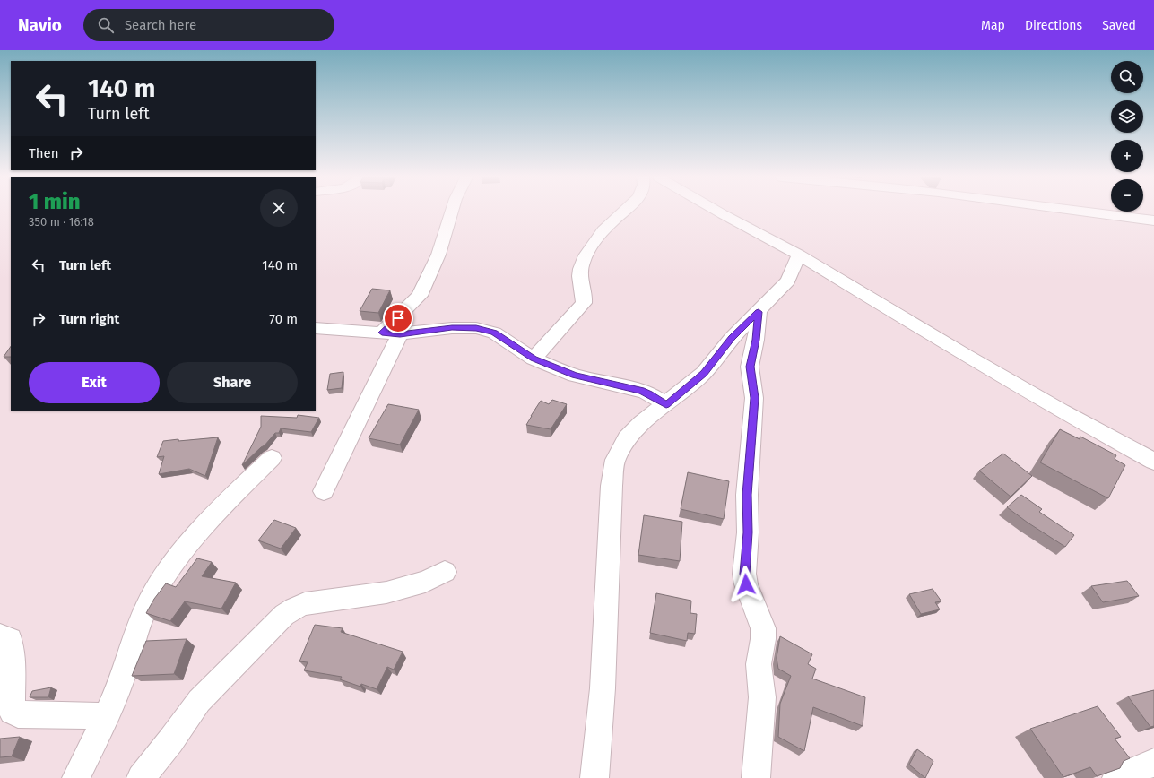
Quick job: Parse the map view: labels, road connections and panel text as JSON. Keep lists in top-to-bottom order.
{
  "page": {
    "header": "Navio",
    "search": "Search here",
    "nav": ["Map", "Directions", "Saved"],
    "map_buttons": ["+", "−"],
    "turn": ["140 m", "Turn left"],
    "then": "Then",
    "heading": ["1 min", "350 m · 16:18"],
    "list": [
      {
        "name": "Turn left",
        "value": "140 m"
      },
      {
        "name": "Turn right",
        "value": "70 m"
      }
    ],
    "buttons": ["Exit", "Share"]
  }
}
